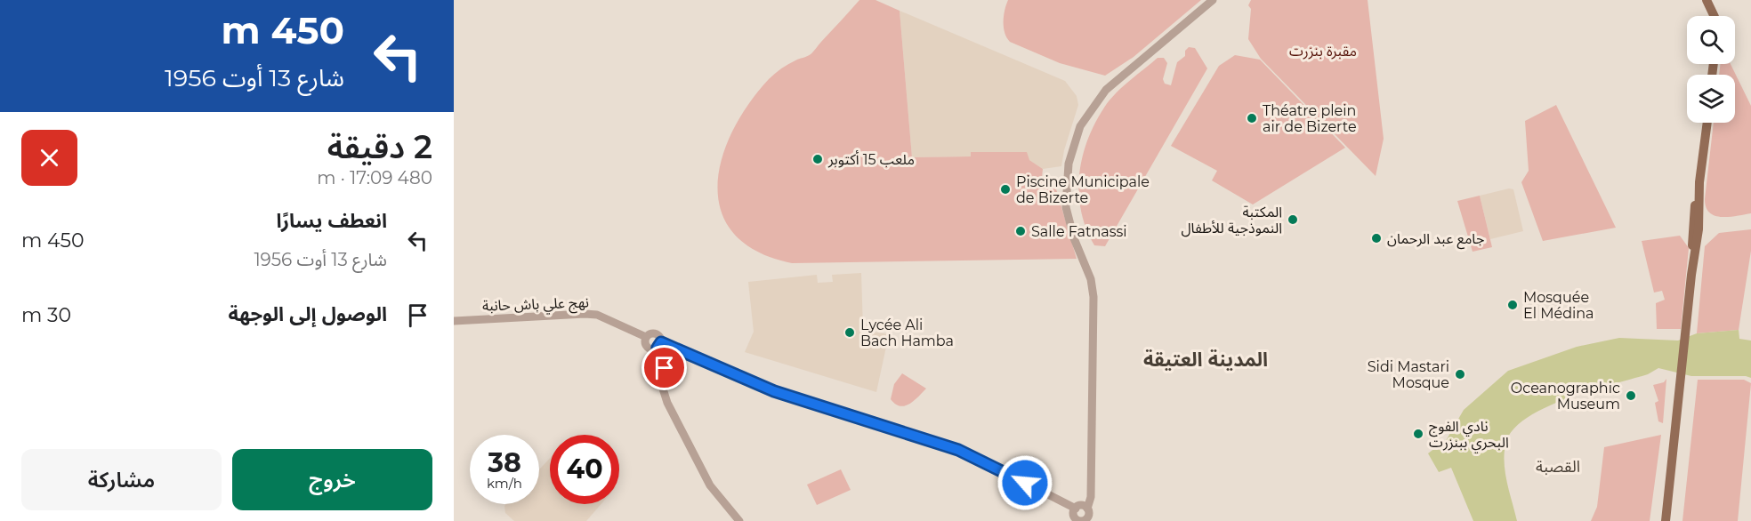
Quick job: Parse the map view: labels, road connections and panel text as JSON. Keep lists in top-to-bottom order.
{
  "streets": {
    "street": ["نهج علي باش حانبة"]
  },
  "districts": ["المدينة العتيقة", "القصبة"],
  "parks": ["مقبرة بنزرت"],
  "places": [
    "Théatre plein air de Bizerte",
    "ملعب 15 أكتوبر",
    "Piscine Municipale de Bizerte",
    "المكتبة النموذجية للأطفال",
    "Salle Fatnassi",
    "جامع عبد الرحمان",
    "Mosquée El Médina",
    "Lycée Ali Bach Hamba",
    "Sidi Mastari Mosque",
    "Oceanographic Museum",
    "نادي الفوج البحري ببنزرت"
  ],
  "page": {
    "turn": ["450 m", "شارع 13 أوت 1956"],
    "heading": ["2 دقيقة", "480 m · 17:09"],
    "list": [
      {
        "name": "انعطف يسارًا",
        "note": "شارع 13 أوت 1956",
        "value": "450 m"
      },
      {
        "name": "الوصول إلى الوجهة",
        "value": "30 m"
      }
    ],
    "speed": "38 km/h",
    "limit": "40",
    "buttons": ["خروج", "مشاركة"]
  }
}
